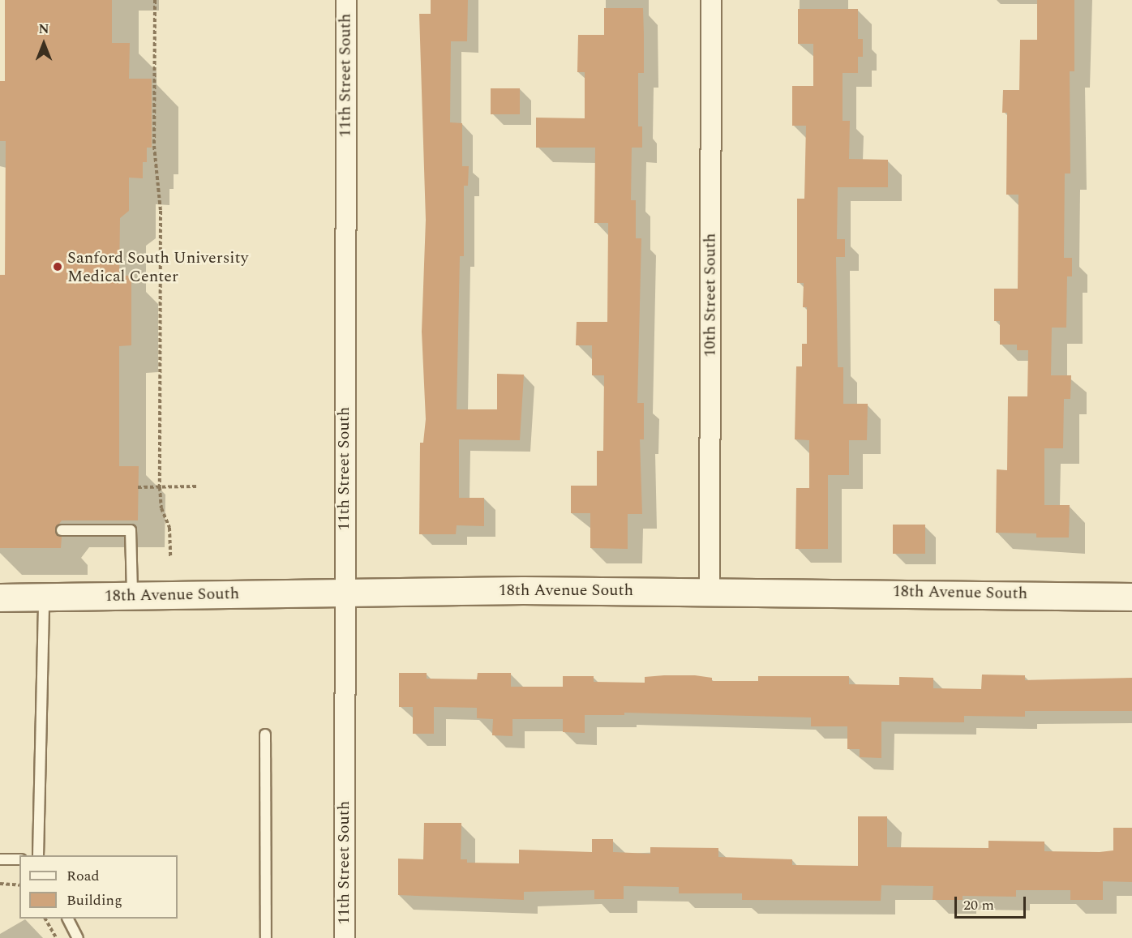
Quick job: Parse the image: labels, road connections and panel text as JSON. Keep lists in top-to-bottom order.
{
  "streets": {
    "street": ["11th Street South", "10th Street South", "18th Avenue South"]
  },
  "crossings": [
    ["11th Street South", "18th Avenue South"],
    ["10th Street South", "18th Avenue South"]
  ],
  "places": ["Sanford South University Medical Center"],
  "legend": ["Road", "Building"],
  "scale_bar": "20 m",
  "north": "top"
}
